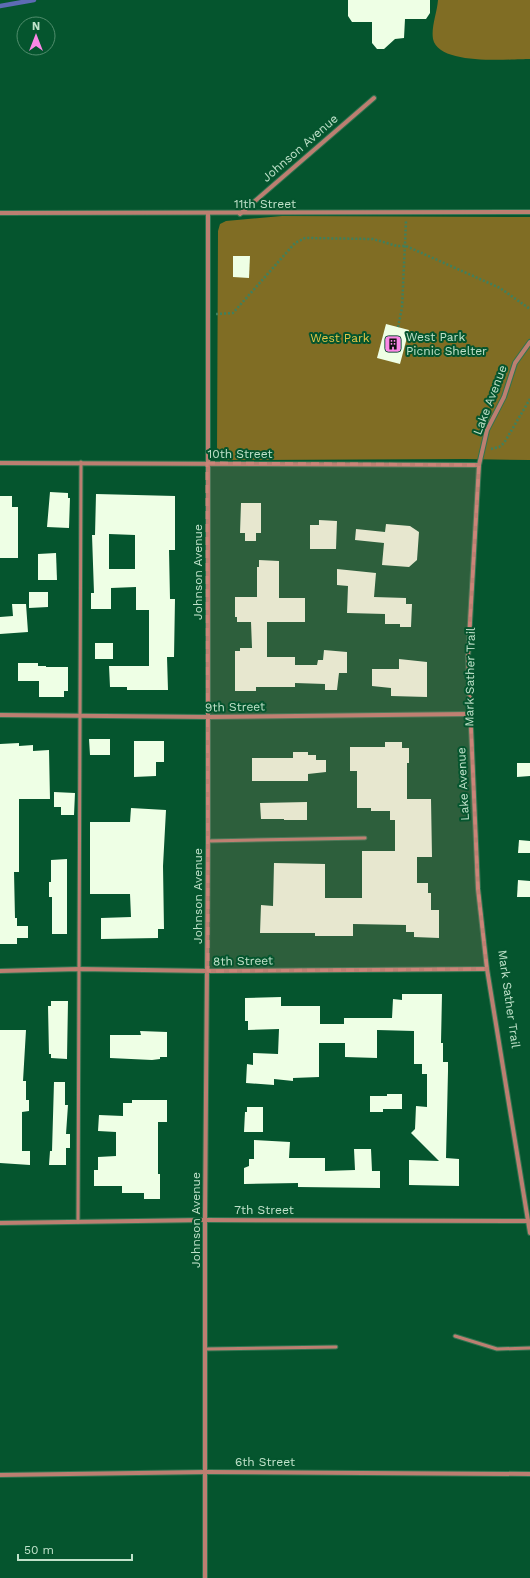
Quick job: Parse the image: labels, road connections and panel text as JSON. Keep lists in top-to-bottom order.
{
  "streets": {
    "street": [
      "Johnson Avenue",
      "11th Street",
      "Lake Avenue",
      "10th Street",
      "9th Street",
      "8th Street",
      "7th Street",
      "6th Street"
    ]
  },
  "crossings": [
    ["Johnson Avenue", "11th Street"],
    ["Johnson Avenue", "10th Street"],
    ["Johnson Avenue", "9th Street"],
    ["Johnson Avenue", "8th Street"],
    ["Johnson Avenue", "7th Street"],
    ["Johnson Avenue", "6th Street"],
    ["Lake Avenue", "10th Street"],
    ["Lake Avenue", "9th Street"],
    ["Lake Avenue", "8th Street"],
    ["Lake Avenue", "7th Street"]
  ],
  "parks": ["West Park"],
  "places": {
    "building": ["West Park Picnic Shelter"]
  },
  "scale_bar": "50 m",
  "north": "top"
}
